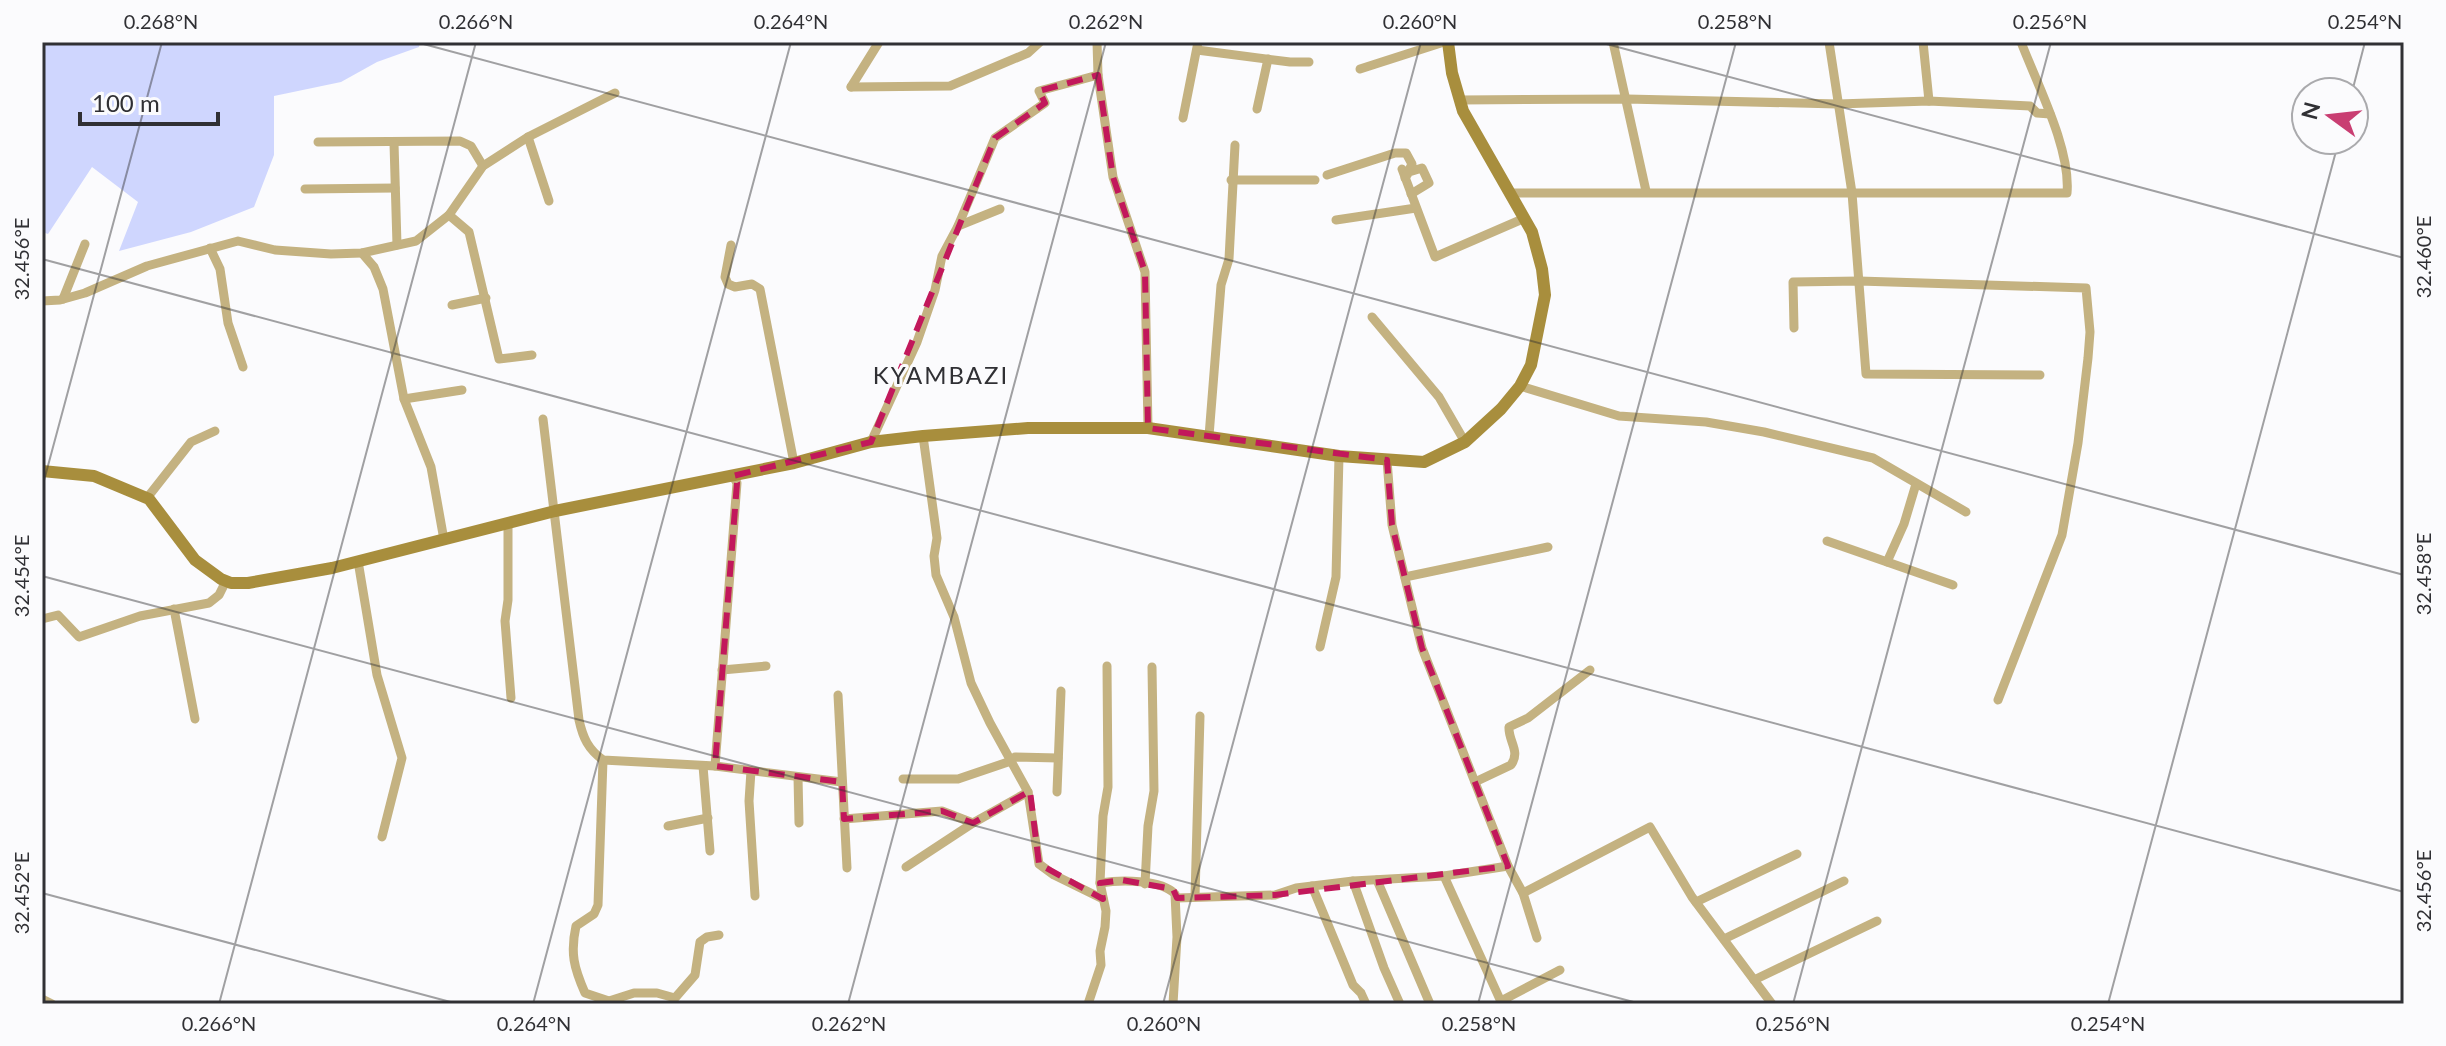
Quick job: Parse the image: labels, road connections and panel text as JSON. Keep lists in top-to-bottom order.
{
  "districts": ["KYAMBAZI"],
  "scale_bar": "100 m",
  "north": "left",
  "coordinates": [
    "0.268°N",
    "0.266°N",
    "0.264°N",
    "0.262°N",
    "0.260°N",
    "0.258°N",
    "0.256°N",
    "0.254°N",
    "32.460°E",
    "32.456°E",
    "32.458°E",
    "32.454°E",
    "32.452°E"
  ]
}
